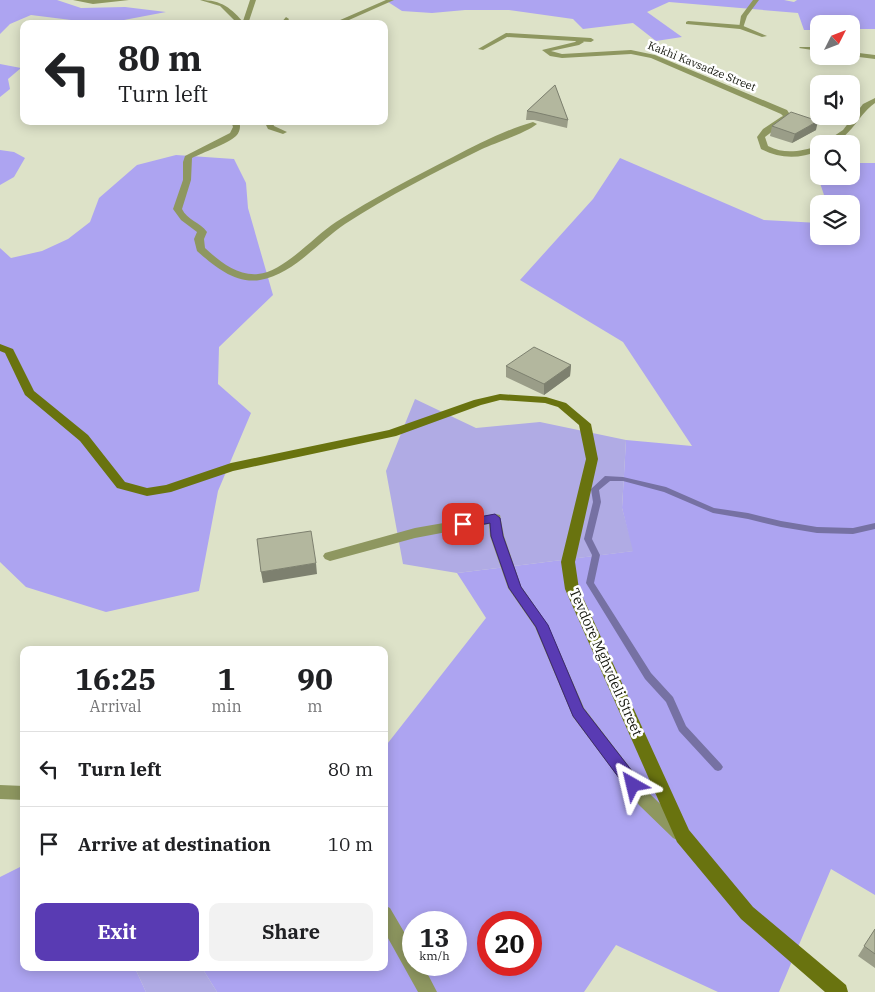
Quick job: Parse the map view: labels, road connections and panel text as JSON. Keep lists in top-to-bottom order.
{
  "streets": {
    "street": ["Kakhi Kavsadze Street", "Tevdore Mghvdeli Street"]
  },
  "north": "top right",
  "page": {
    "turn": ["80 m", "Turn left"],
    "eta": [
      "16:25",
      "Arrival",
      "1",
      "min",
      "90",
      "m"
    ],
    "list": [
      {
        "name": "Turn left",
        "value": "80 m"
      },
      {
        "name": "Arrive at destination",
        "value": "10 m"
      }
    ],
    "buttons": ["Exit", "Share"],
    "speed": "13 km/h",
    "limit": "20"
  }
}
